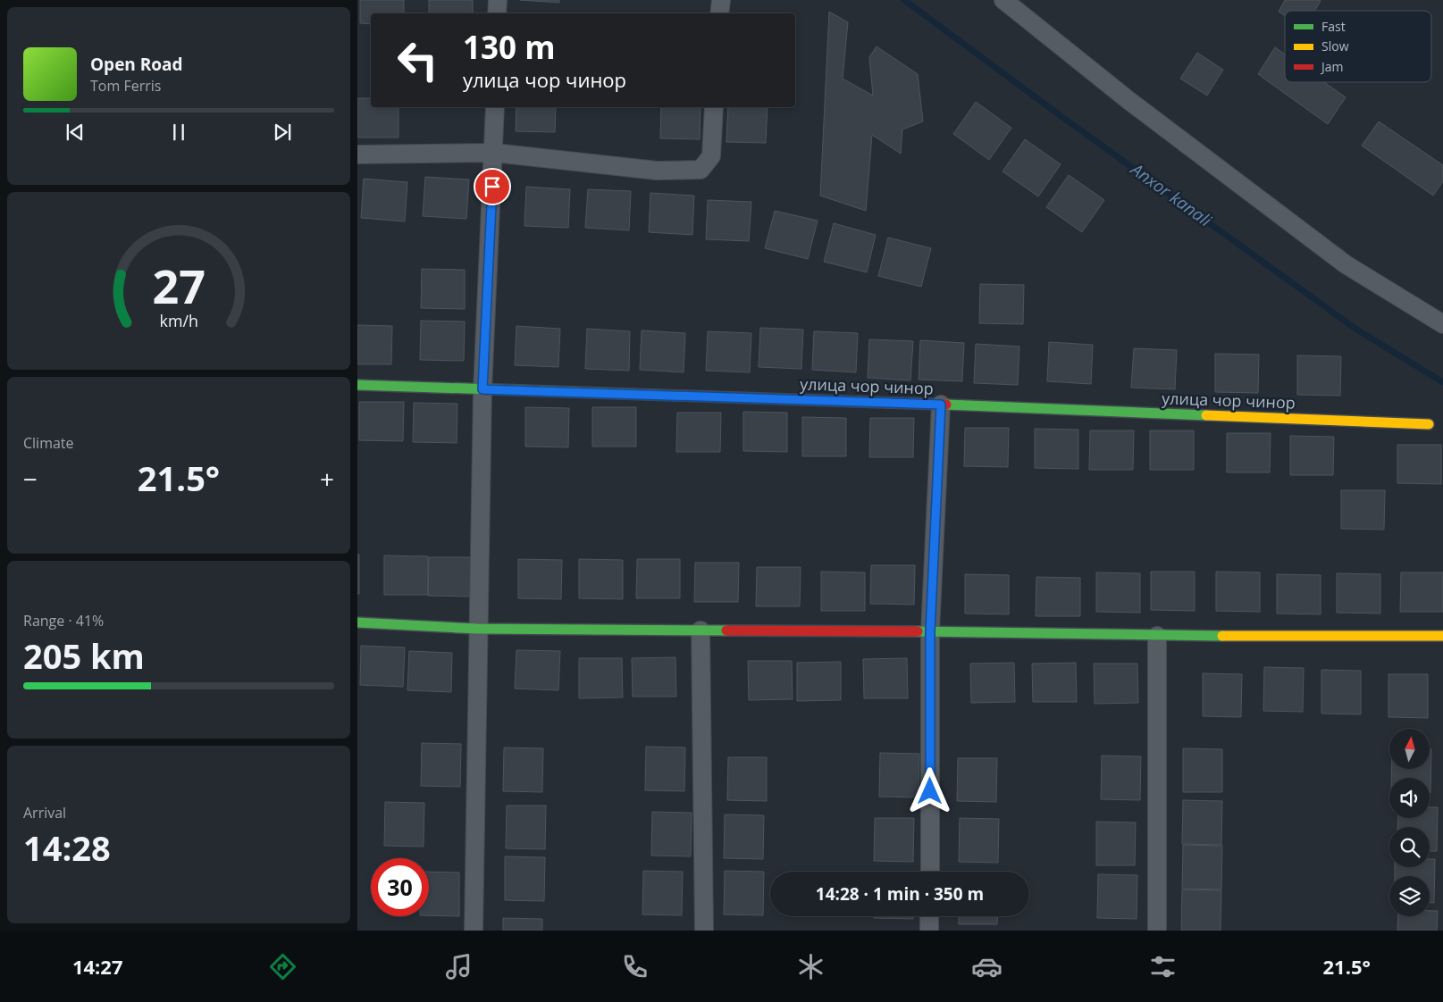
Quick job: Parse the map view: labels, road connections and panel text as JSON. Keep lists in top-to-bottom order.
{
  "streets": {
    "street": ["улица чор чинор"]
  },
  "water": ["Anxor kanali"],
  "legend": ["Fast", "Slow", "Jam"],
  "north": "top",
  "page": {
    "turn": ["130 m", "улица чор чинор"],
    "song": ["Open Road", "Tom Ferris"],
    "tile": [
      "Climate",
      ["Range · 41%", "205 km"],
      ["Arrival", "14:28"]
    ],
    "heat": ["−", "21.5°", "+"],
    "limit": "30",
    "trip": "14:28 · 1 min · 350 m",
    "tabs": ["14:27", "21.5°"],
    "gauge": ["27", "km/h"]
  }
}
